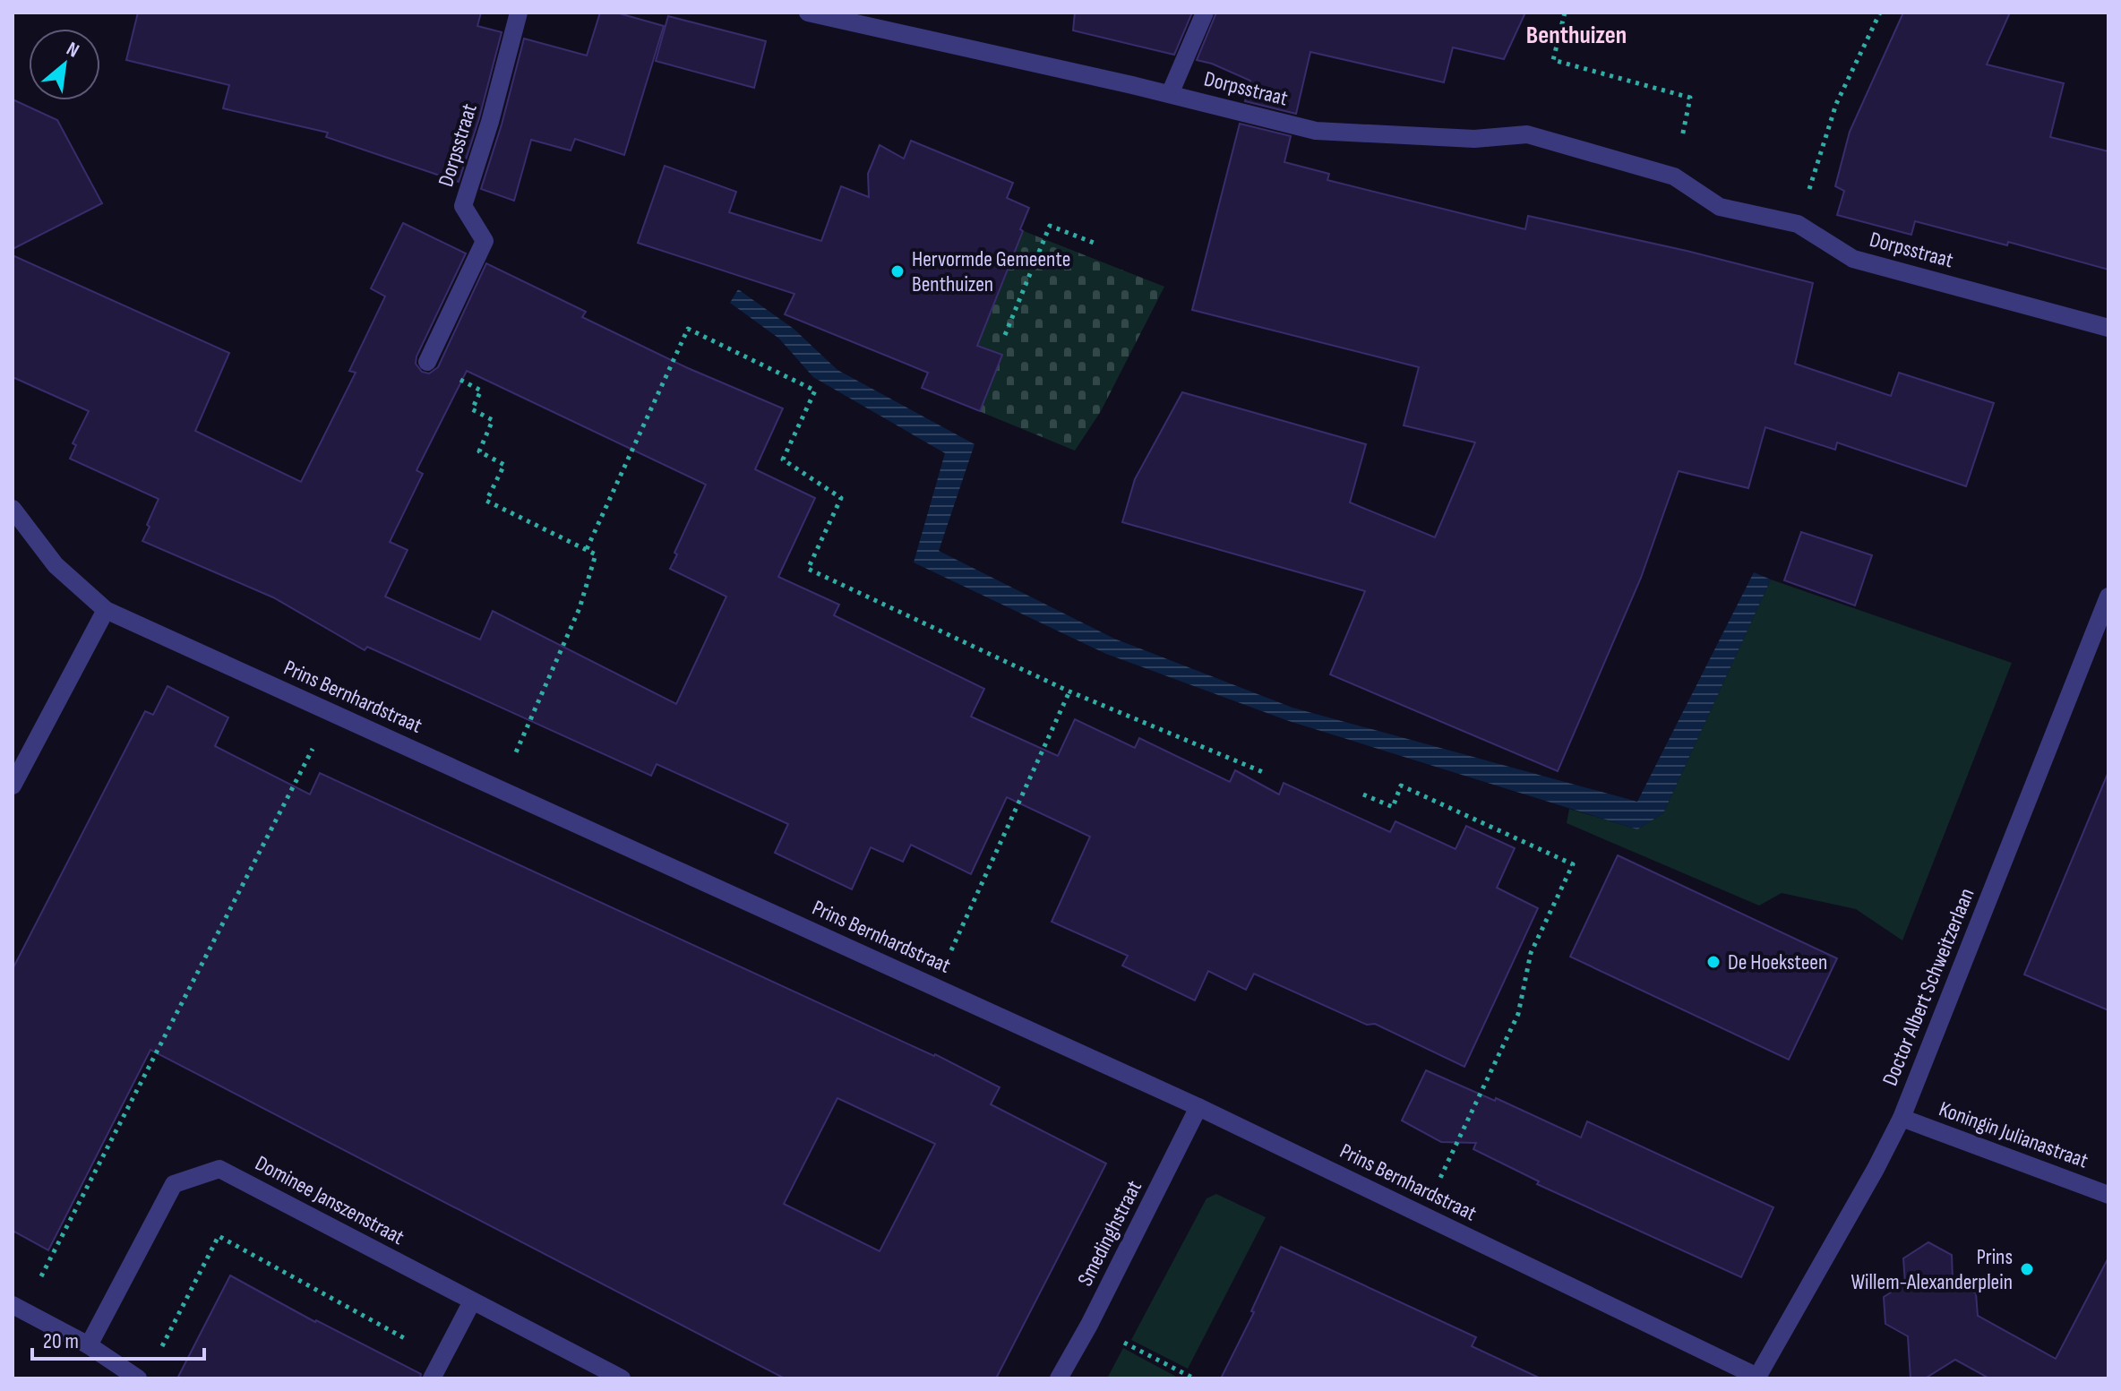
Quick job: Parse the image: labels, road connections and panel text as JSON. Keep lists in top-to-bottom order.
{
  "streets": {
    "street": [
      "Dorpsstraat",
      "Prins Bernhardstraat",
      "Doctor Albert Schweitzerlaan",
      "Koningin Julianastraat",
      "Dominee Janszenstraat",
      "Smedinghstraat"
    ]
  },
  "crossings": [
    ["Prins Bernhardstraat", "Doctor Albert Schweitzerlaan"],
    ["Prins Bernhardstraat", "Smedinghstraat"],
    ["Doctor Albert Schweitzerlaan", "Koningin Julianastraat"]
  ],
  "districts": ["Benthuizen"],
  "places": ["Hervormde Gemeente Benthuizen", "De Hoeksteen", "Prins Willem-Alexanderplein"],
  "scale_bar": "20 m",
  "north": "top right"
}
